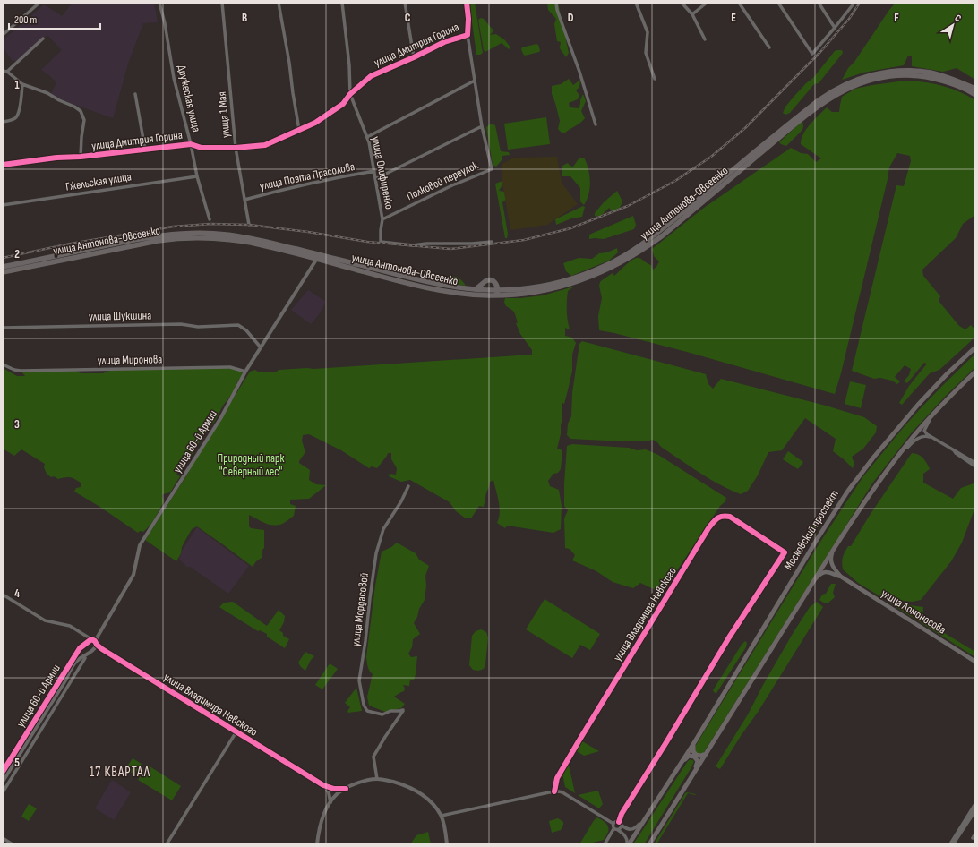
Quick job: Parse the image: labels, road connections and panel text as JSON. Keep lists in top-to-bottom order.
{
  "streets": {
    "highway": ["улица Антонова-Овсеенко"],
    "main road": ["Московский проспект", "улица Ломоносова"],
    "street": [
      "улица Дмитрия Горина",
      "Дружеская улица",
      "улица 1 Мая",
      "улица Олифиренко",
      "улица Поэта Прасолова",
      "Полковой переулок",
      "Гжельская улица",
      "улица Шукшина",
      "улица Миронова",
      "улица 60-й Армии",
      "улица Мордасовой",
      "улица Владимира Невского"
    ]
  },
  "crossings": [
    ["улица Дмитрия Горина", "Дружеская улица"],
    ["улица Дмитрия Горина", "улица 1 Мая"],
    ["улица Дмитрия Горина", "улица Олифиренко"],
    ["Дружеская улица", "Гжельская улица"],
    ["улица 1 Мая", "улица Поэта Прасолова"],
    ["улица Олифиренко", "улица Поэта Прасолова"],
    ["улица Олифиренко", "Полковой переулок"],
    ["улица Антонова-Овсеенко", "улица 60-й Армии"],
    ["улица Шукшина", "улица 60-й Армии"],
    ["улица Миронова", "улица 60-й Армии"],
    ["улица 60-й Армии", "улица Владимира Невского"]
  ],
  "districts": ["17 КВАРТАЛ"],
  "parks": ["Природный парк \"Северный лес\""],
  "scale_bar": "200 m",
  "north": "top right",
  "grid": {
    "columns": [
      "B",
      "C",
      "D",
      "E",
      "F"
    ],
    "rows": [
      "1",
      "2",
      "3",
      "4",
      "5"
    ]
  }
}
